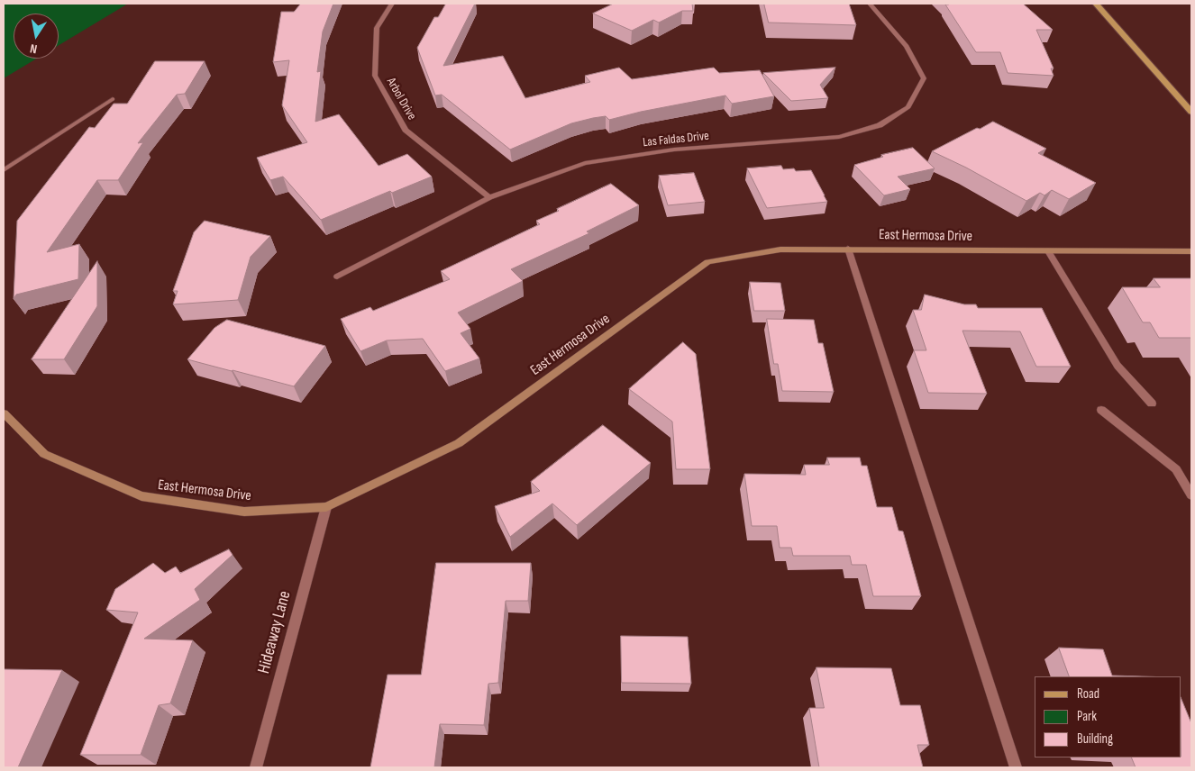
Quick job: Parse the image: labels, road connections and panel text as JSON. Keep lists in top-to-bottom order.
{
  "streets": {
    "street": [
      "Arbol Drive",
      "Las Faldas Drive",
      "East Hermosa Drive",
      "Hideaway Lane"
    ]
  },
  "crossings": [
    ["Arbol Drive", "Las Faldas Drive"],
    ["East Hermosa Drive", "Hideaway Lane"]
  ],
  "legend": ["Road", "Park", "Building"],
  "north": "bottom"
}
